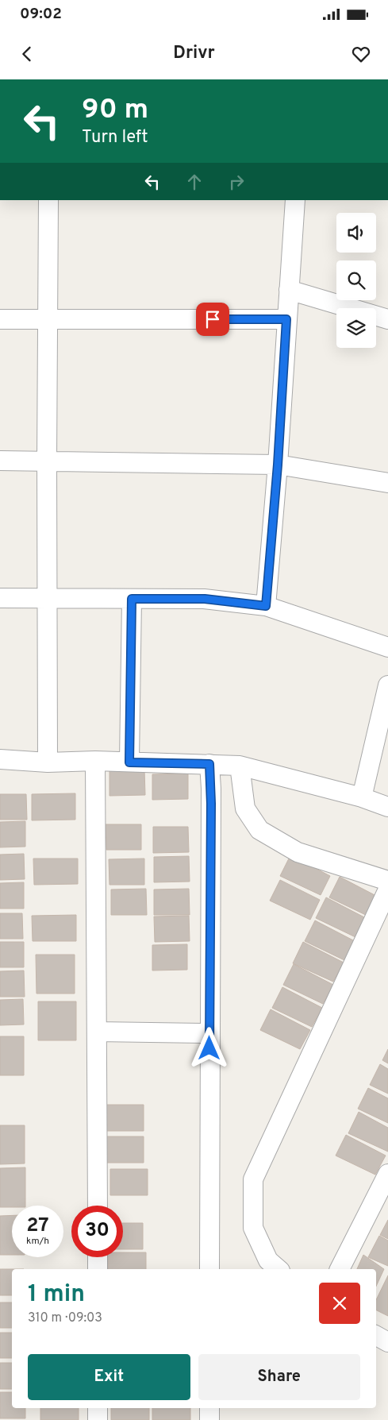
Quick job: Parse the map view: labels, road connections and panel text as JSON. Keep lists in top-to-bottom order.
{
  "page": {
    "status": "09:02",
    "header": "Drivr",
    "turn": ["90 m", "Turn left"],
    "speed": "27 km/h",
    "limit": "30",
    "heading": ["1 min", "310 m · 09:03"],
    "buttons": ["Exit", "Share"]
  }
}
